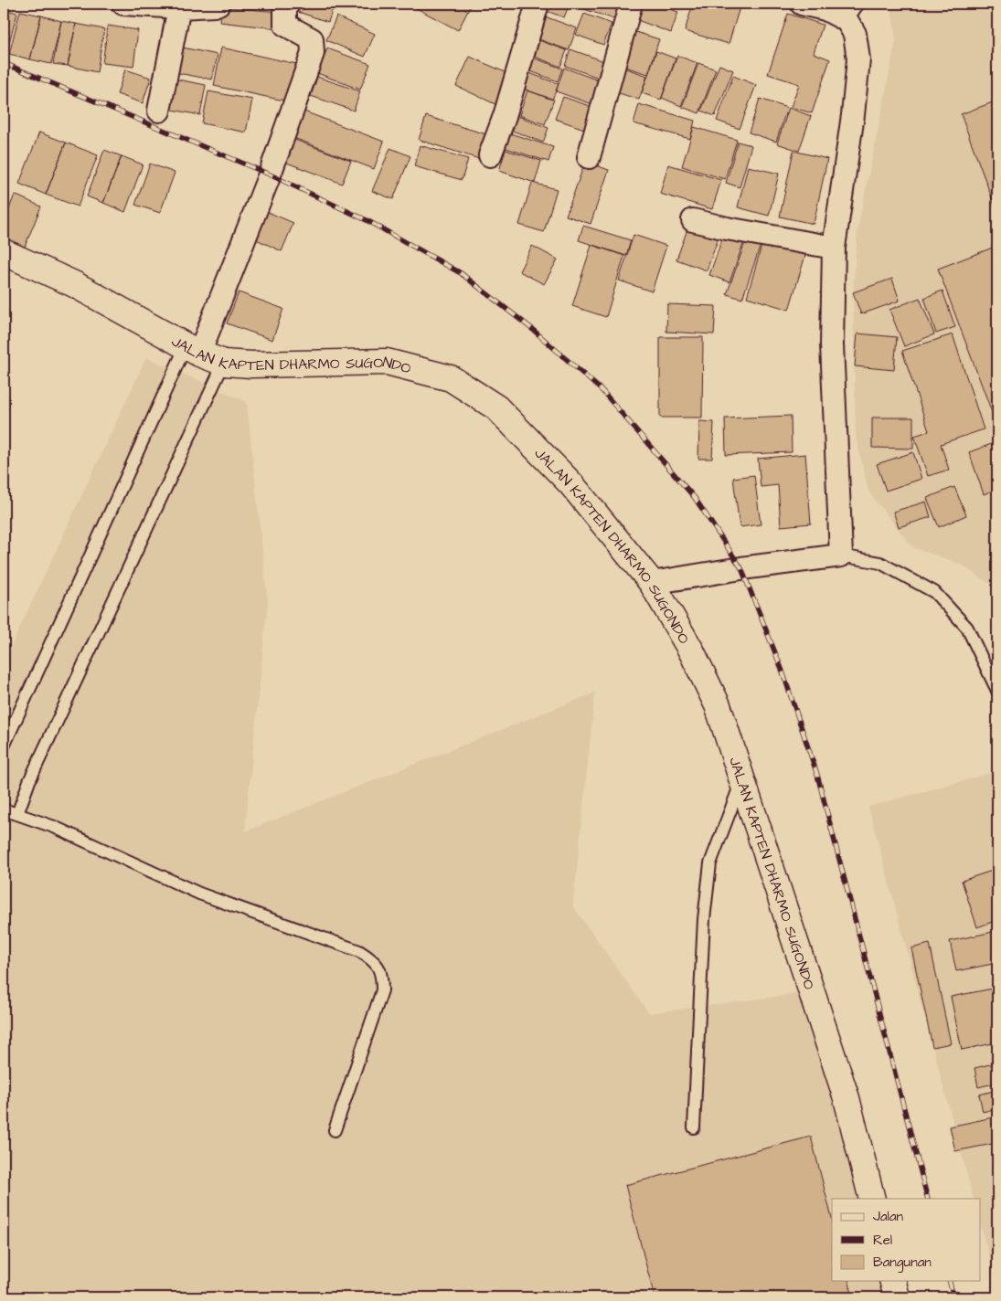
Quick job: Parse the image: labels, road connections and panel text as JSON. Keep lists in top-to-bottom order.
{
  "streets": {
    "main road": ["JALAN KAPTEN DHARMO SUGONDO"]
  },
  "legend": ["Jalan", "Rel", "Bangunan"]
}
